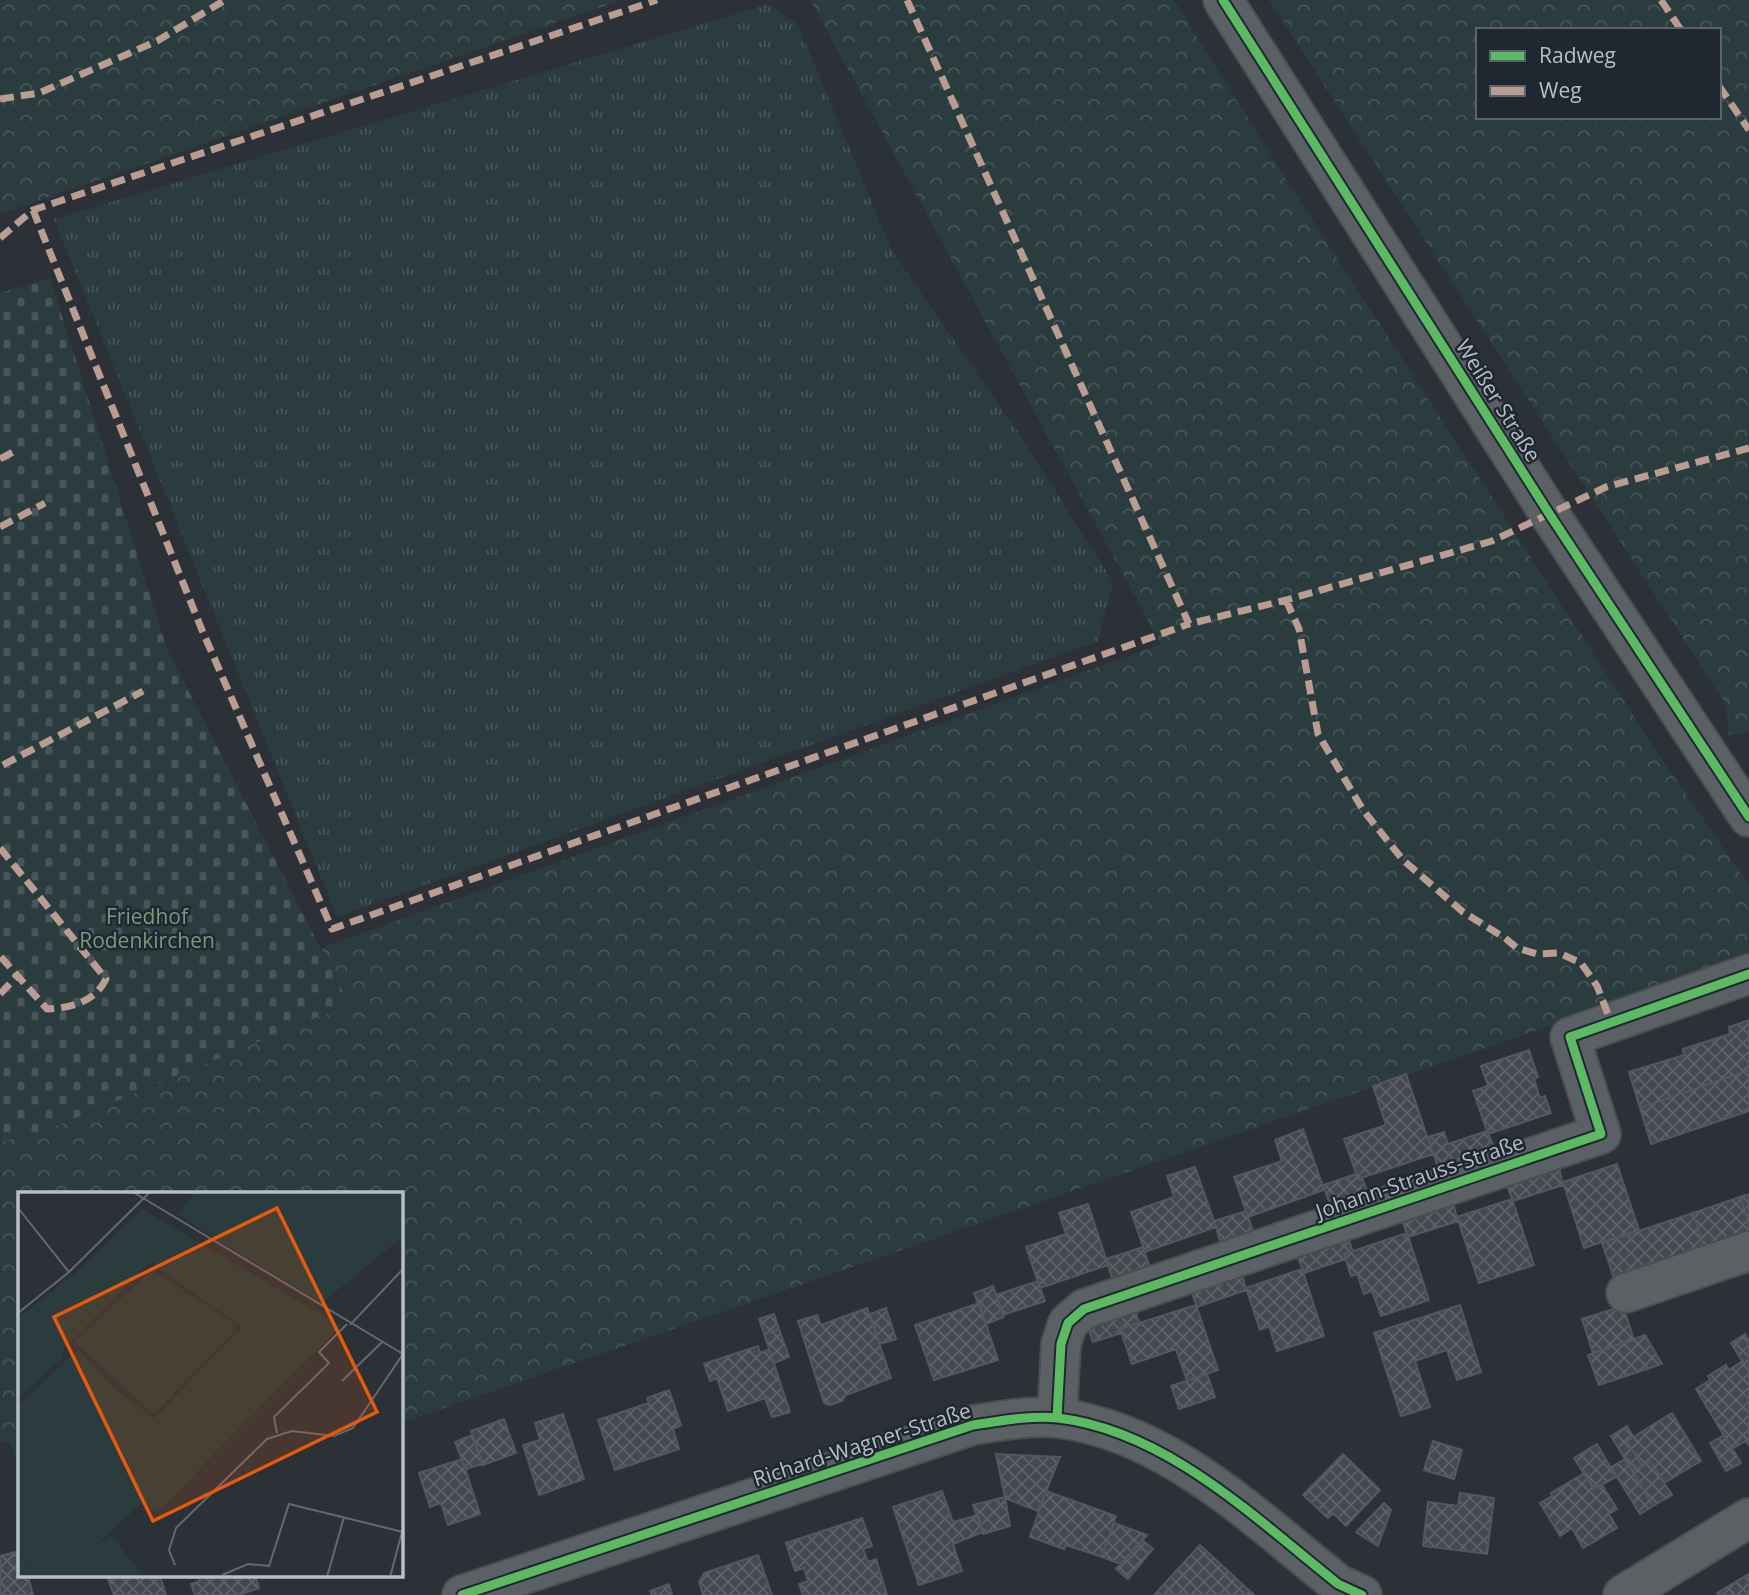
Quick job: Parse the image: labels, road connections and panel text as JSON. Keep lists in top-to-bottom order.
{
  "streets": {
    "street": ["Weißer Straße", "Johann-Strauss-Straße", "Richard-Wagner-Straße"]
  },
  "crossings": [
    ["Johann-Strauss-Straße", "Richard-Wagner-Straße"]
  ],
  "parks": ["Friedhof Rodenkirchen"],
  "legend": ["Radweg", "Weg"]
}
